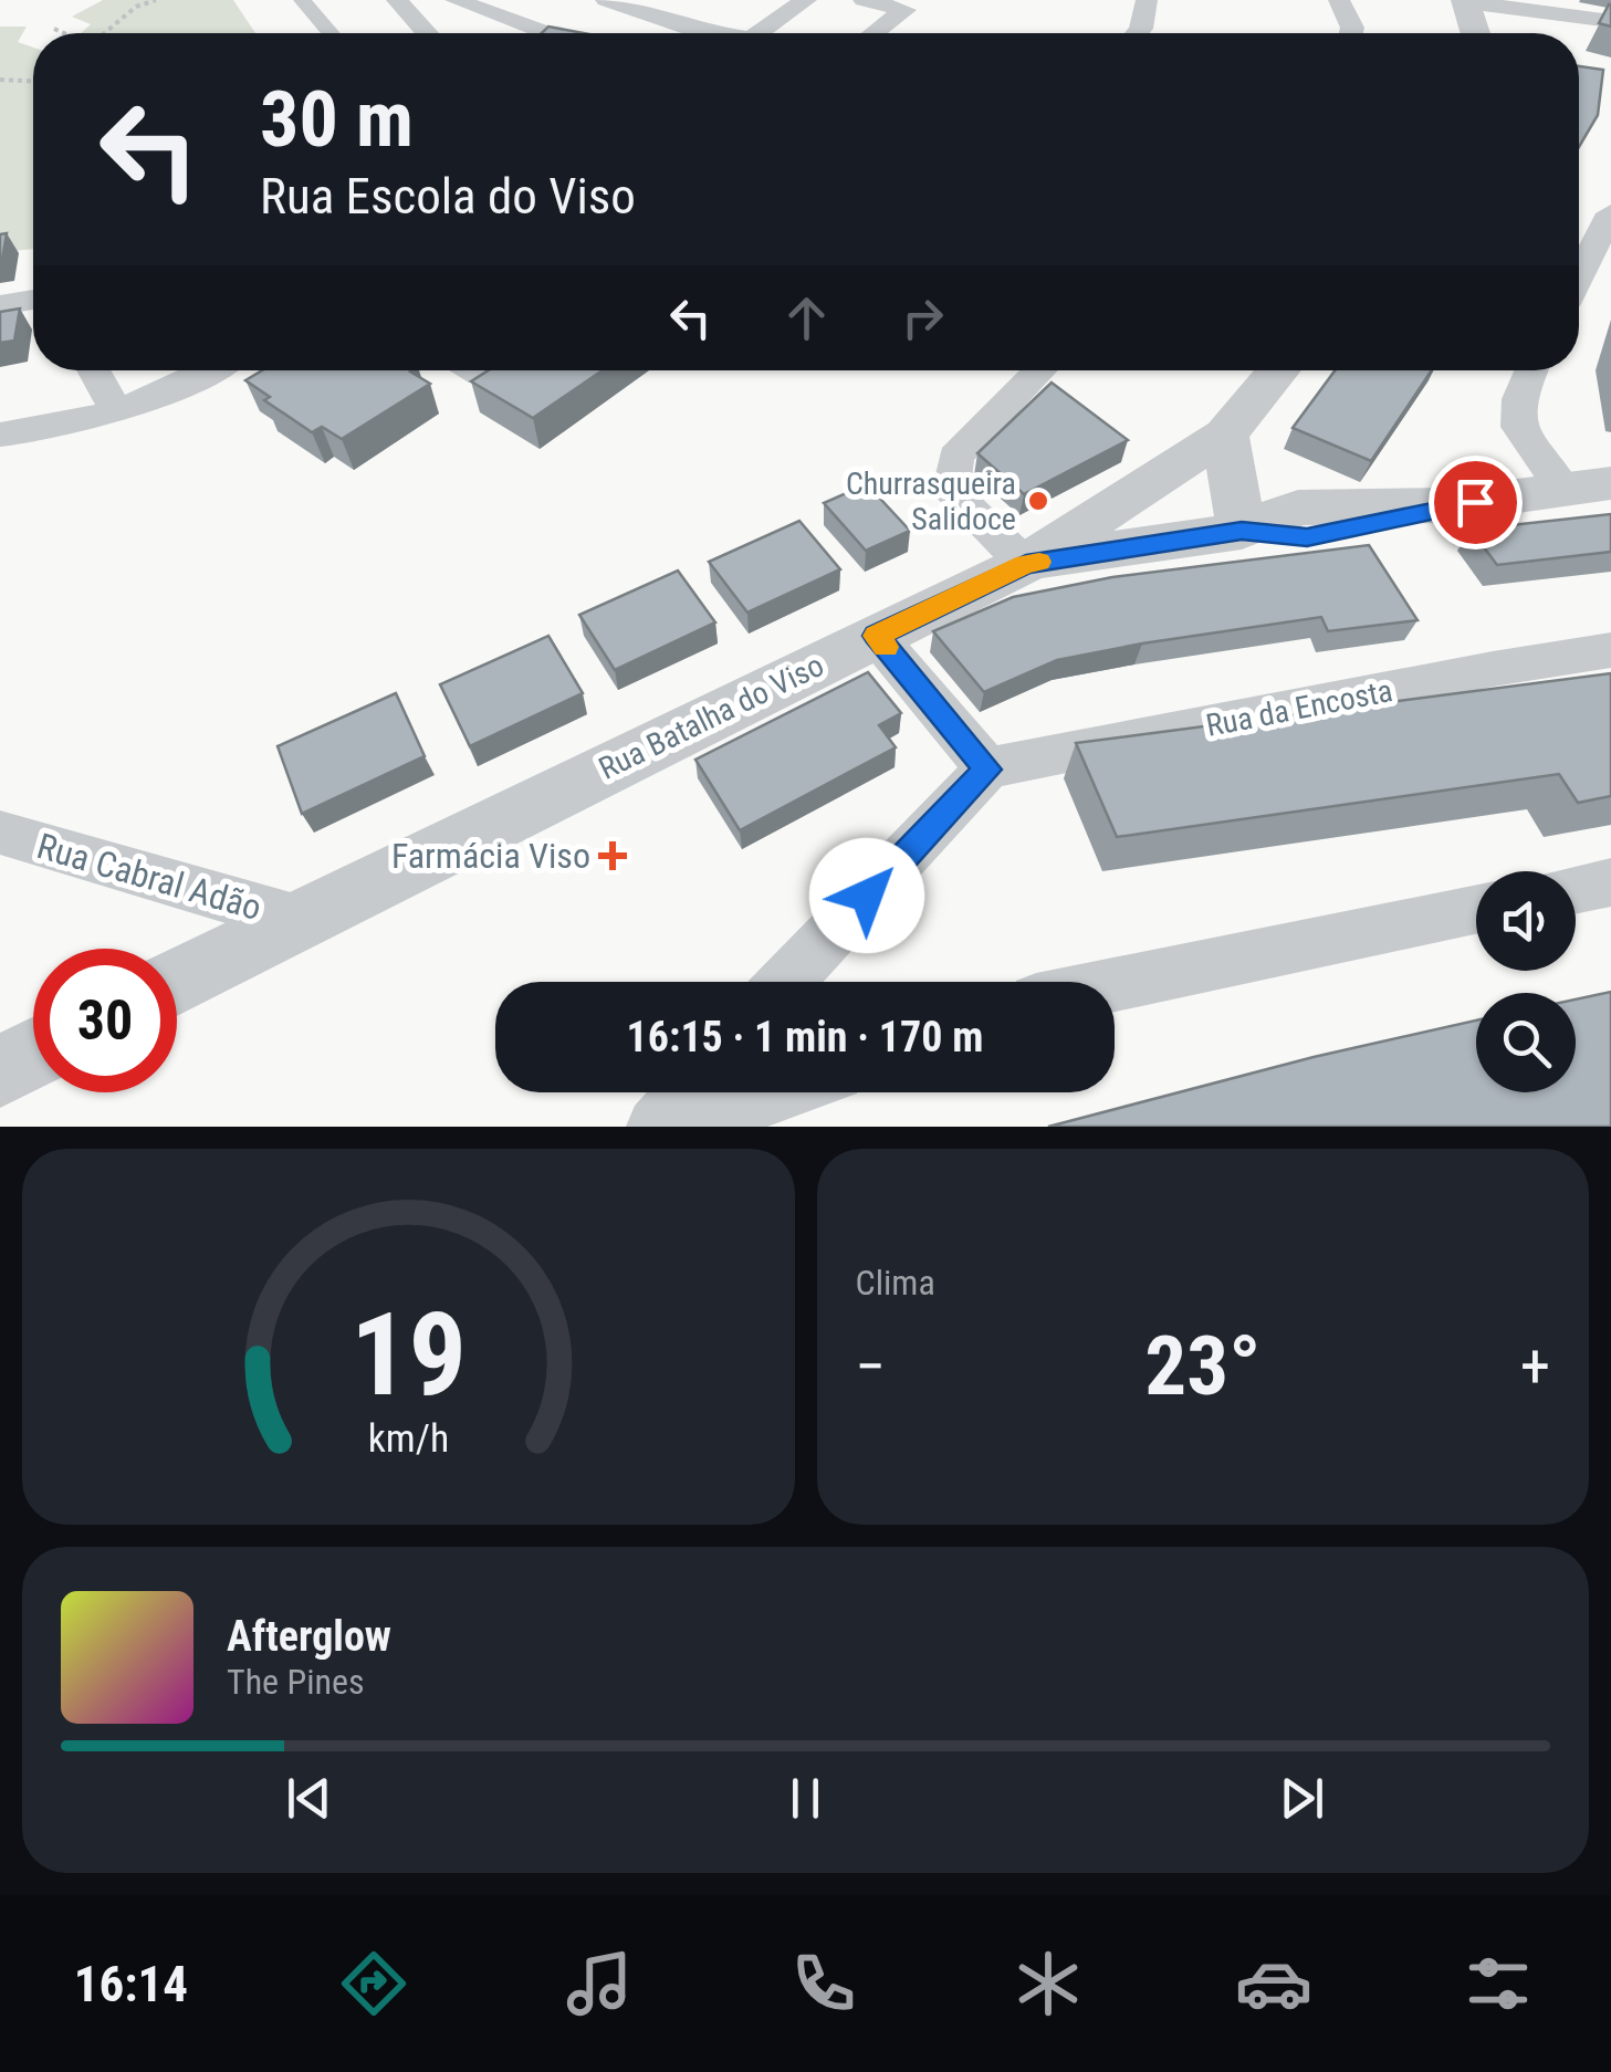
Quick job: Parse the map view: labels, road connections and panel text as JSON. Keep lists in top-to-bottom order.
{
  "streets": {
    "street": ["Rua da Encosta", "Rua Batalha do Viso", "Rua Cabral Adão"]
  },
  "crossings": [
    ["Rua Batalha do Viso", "Rua Cabral Adão"]
  ],
  "places": {
    "other": ["Churrasqueira Salidoce"],
    "health": ["Farmácia Viso"]
  },
  "page": {
    "turn": ["30 m", "Rua Escola do Viso"],
    "limit": "30",
    "trip": "16:15 · 1 min · 170 m",
    "tile": "Clima",
    "heat": ["−", "23°", "+"],
    "song": ["Afterglow", "The Pines"],
    "tabs": "16:14",
    "gauge": ["19", "km/h"]
  }
}
